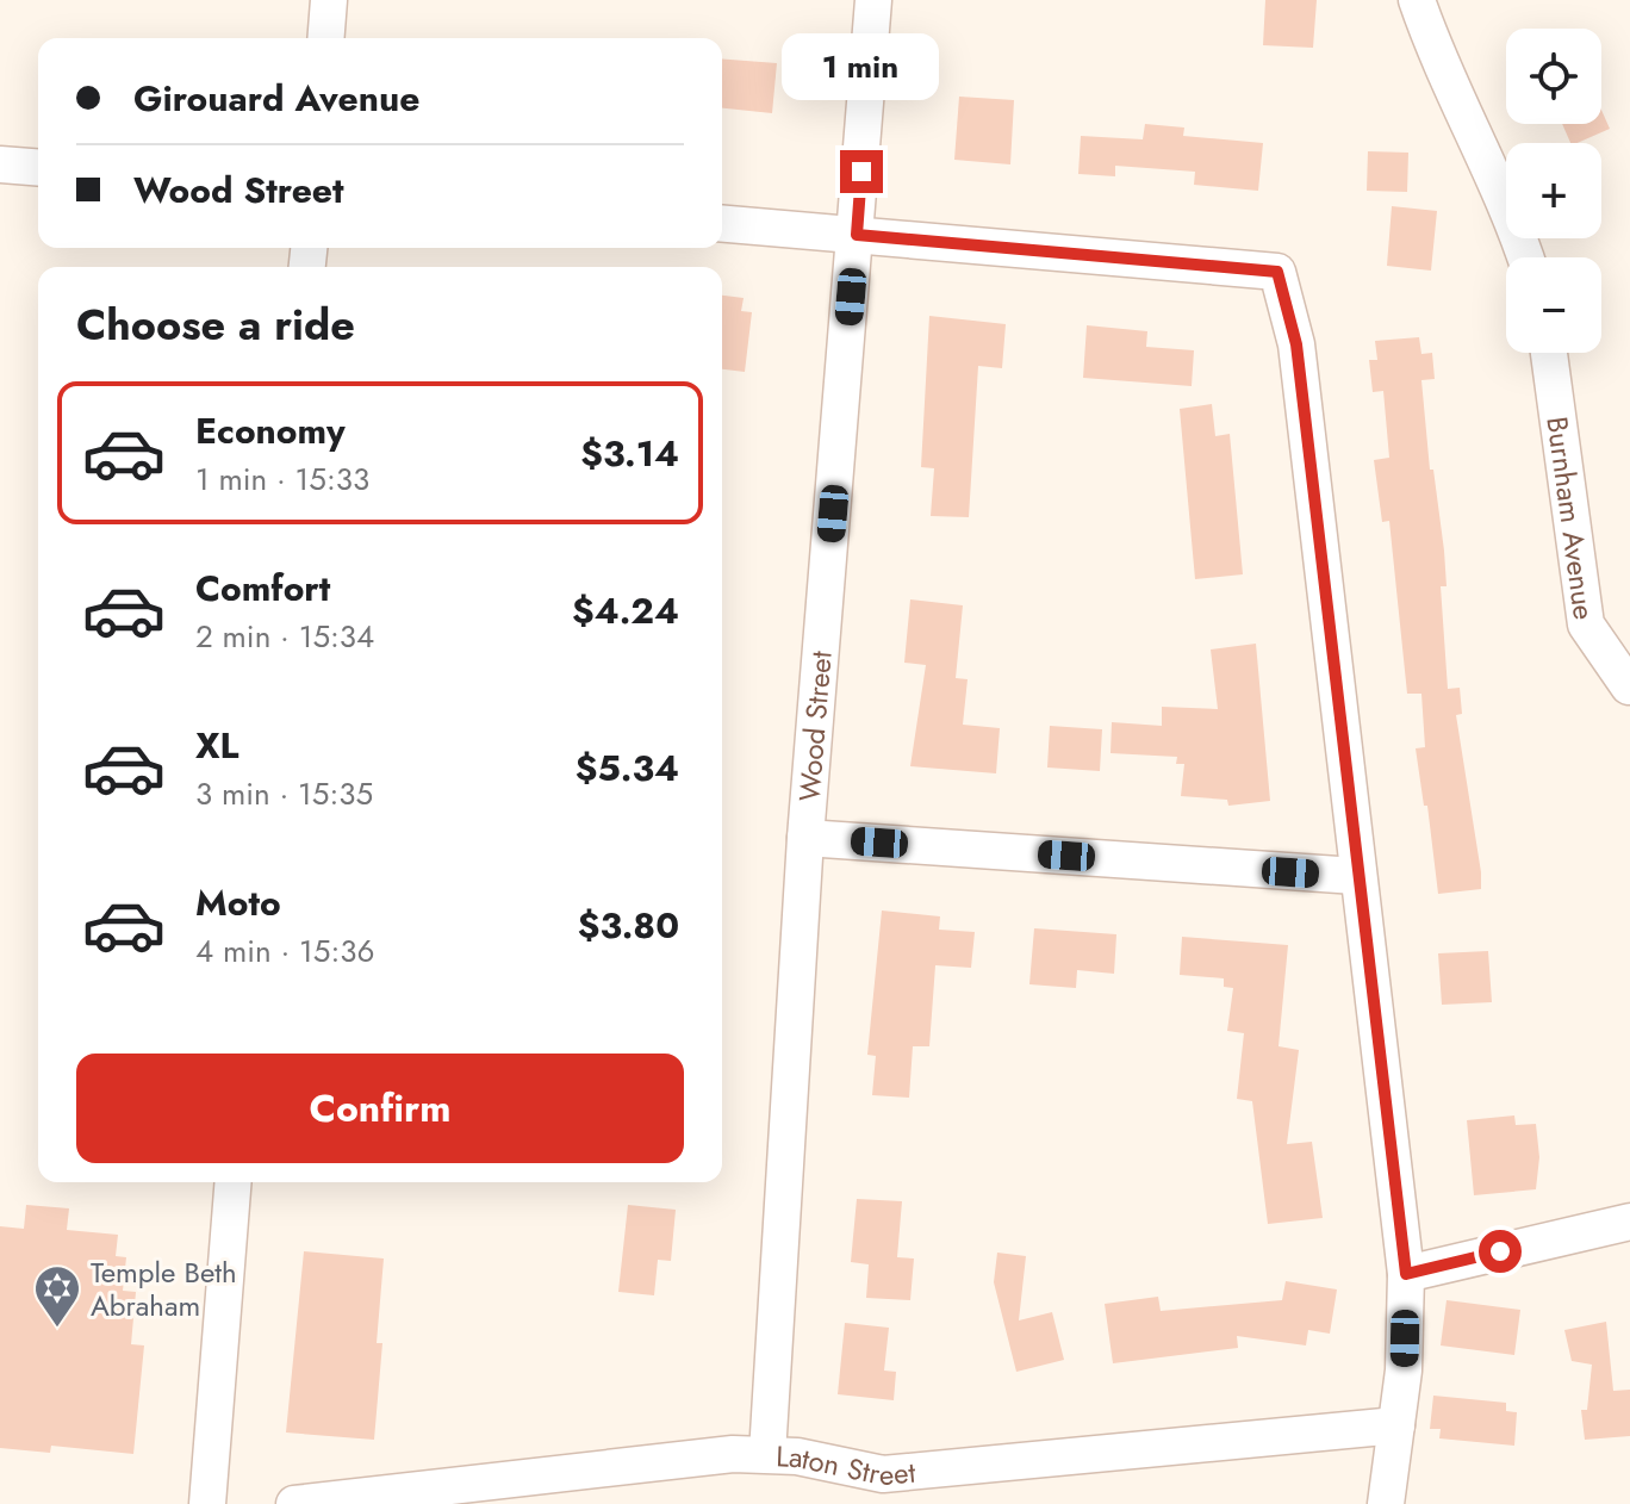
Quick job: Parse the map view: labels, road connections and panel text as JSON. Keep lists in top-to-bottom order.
{
  "streets": {
    "street": ["Burnham Avenue", "Wood Street", "Laton Street"]
  },
  "crossings": [
    ["Wood Street", "Laton Street"]
  ],
  "places": {
    "synagogue": ["Temple Beth Abraham"]
  },
  "page": {
    "map_buttons": ["+", "−"],
    "bubble": "1 min",
    "banner": ["Girouard Avenue", "Wood Street"],
    "heading": "Choose a ride",
    "list": [
      {
        "name": "Economy",
        "note": "1 min · 15:33",
        "value": "$3.14"
      },
      {
        "name": "Comfort",
        "note": "2 min · 15:34",
        "value": "$4.24"
      },
      {
        "name": "XL",
        "note": "3 min · 15:35",
        "value": "$5.34"
      },
      {
        "name": "Moto",
        "note": "4 min · 15:36",
        "value": "$3.80"
      }
    ],
    "buttons": "Confirm"
  }
}
